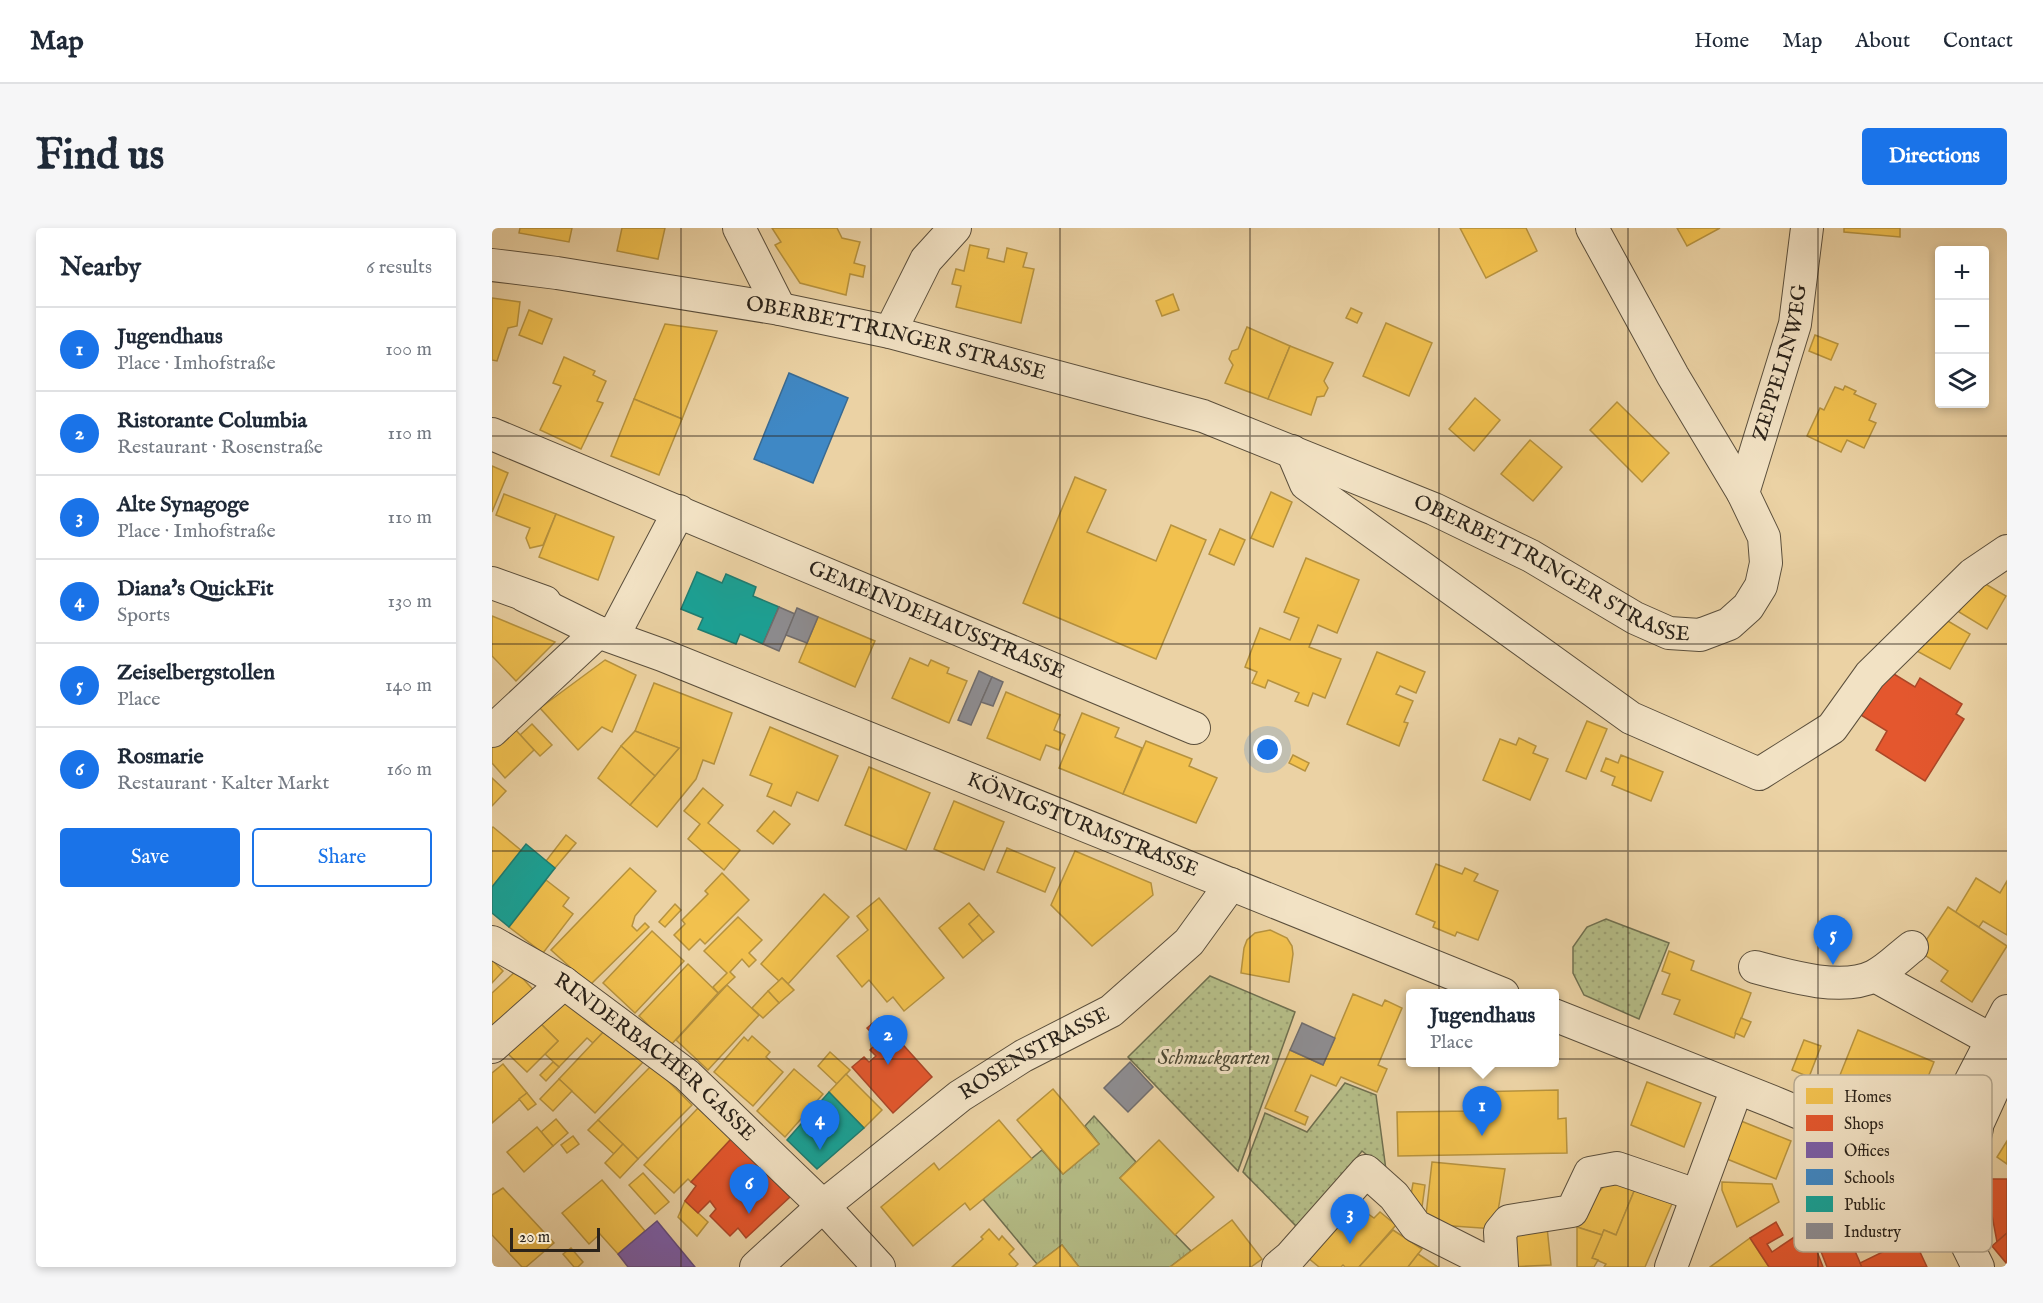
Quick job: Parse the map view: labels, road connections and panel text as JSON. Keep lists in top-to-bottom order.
{
  "streets": {
    "street": [
      "OBERBETTRINGER STRASSE",
      "ZEPPELINWEG",
      "GEMEINDEHAUSSTRASSE",
      "KÖNIGSTURMSTRASSE",
      "ROSENSTRASSE",
      "RINDERBACHER GASSE"
    ]
  },
  "crossings": [
    ["OBERBETTRINGER STRASSE", "ZEPPELINWEG"],
    ["KÖNIGSTURMSTRASSE", "ROSENSTRASSE"],
    ["ROSENSTRASSE", "RINDERBACHER GASSE"]
  ],
  "parks": ["Schmuckgarten"],
  "legend": [
    "Homes",
    "Shops",
    "Offices",
    "Schools",
    "Public",
    "Industry"
  ],
  "scale_bar": "20 m",
  "page": {
    "header": "Map",
    "nav": [
      "Home",
      "Map",
      "About",
      "Contact"
    ],
    "buttons": [
      "Directions",
      ["Save", "Share"]
    ],
    "title": "Find us",
    "heading": ["Nearby", "6 results"],
    "map_buttons": ["+", "−"],
    "list": [
      {
        "mark": "1",
        "name": "Jugendhaus",
        "note": "Place · Imhofstraße",
        "value": "100 m"
      },
      {
        "mark": "2",
        "name": "Ristorante Columbia",
        "note": "Restaurant · Rosenstraße",
        "value": "110 m"
      },
      {
        "mark": "3",
        "name": "Alte Synagoge",
        "note": "Place · Imhofstraße",
        "value": "110 m"
      },
      {
        "mark": "4",
        "name": "Diana's QuickFit",
        "note": "Sports",
        "value": "130 m"
      },
      {
        "mark": "5",
        "name": "Zeiselbergstollen",
        "note": "Place",
        "value": "140 m"
      },
      {
        "mark": "6",
        "name": "Rosmarie",
        "note": "Restaurant · Kalter Markt",
        "value": "160 m"
      }
    ],
    "pins": [
      "5",
      "2",
      "1",
      "4",
      "6",
      "3"
    ],
    "popup": ["Jugendhaus", "Place"],
    "scale": "20 m"
  }
}
